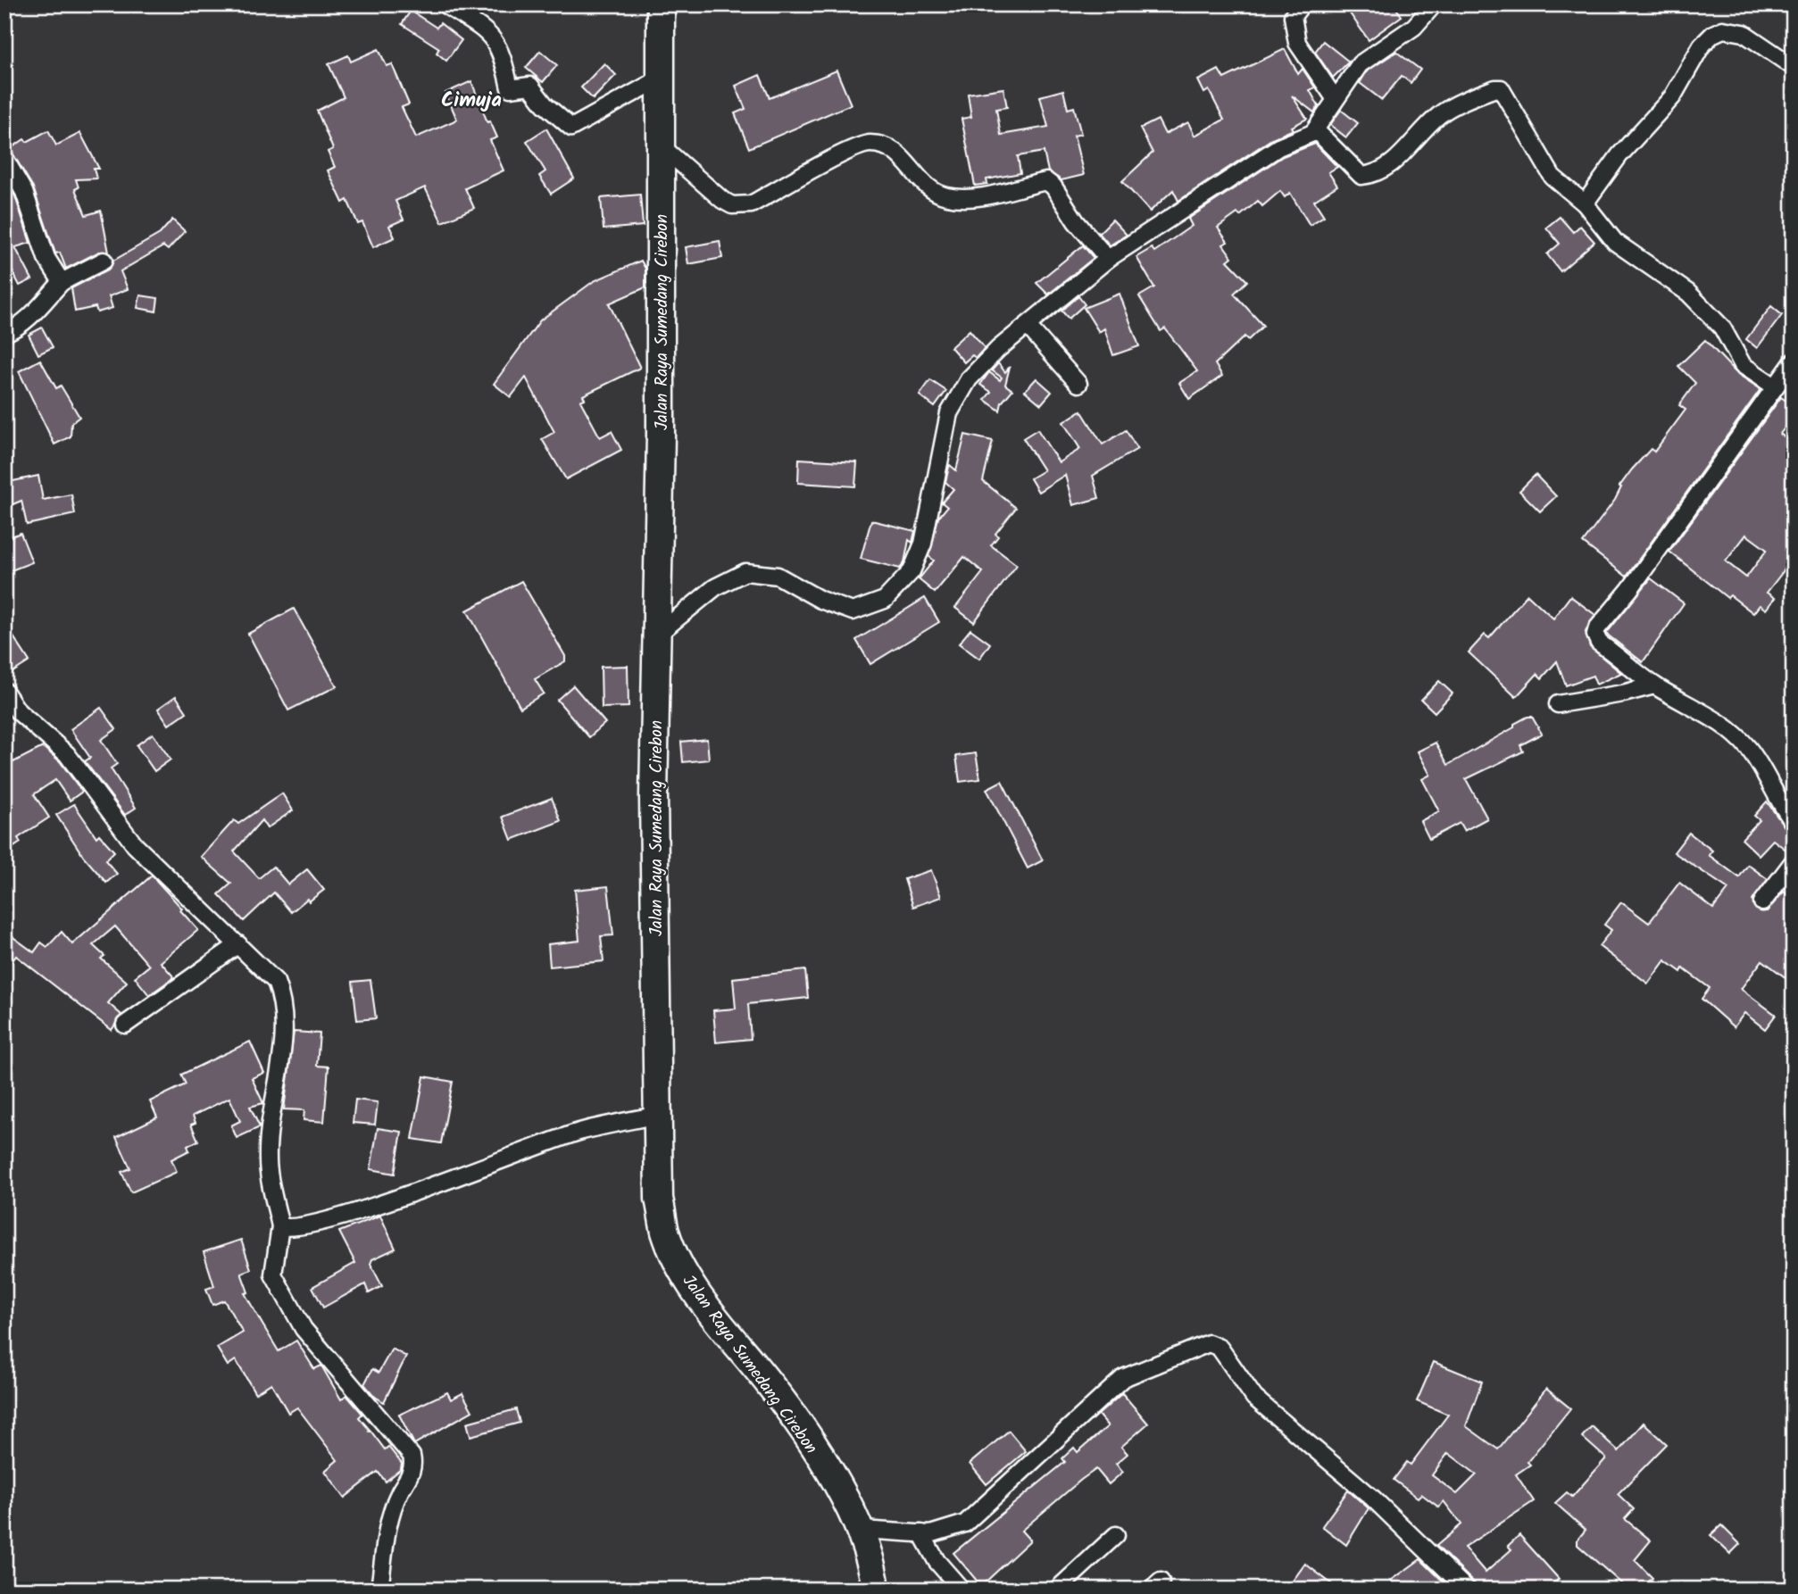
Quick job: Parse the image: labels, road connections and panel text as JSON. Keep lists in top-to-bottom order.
{
  "streets": {
    "highway": ["Jalan Raya Sumedang Cirebon"]
  },
  "districts": ["Cimuja"]
}
